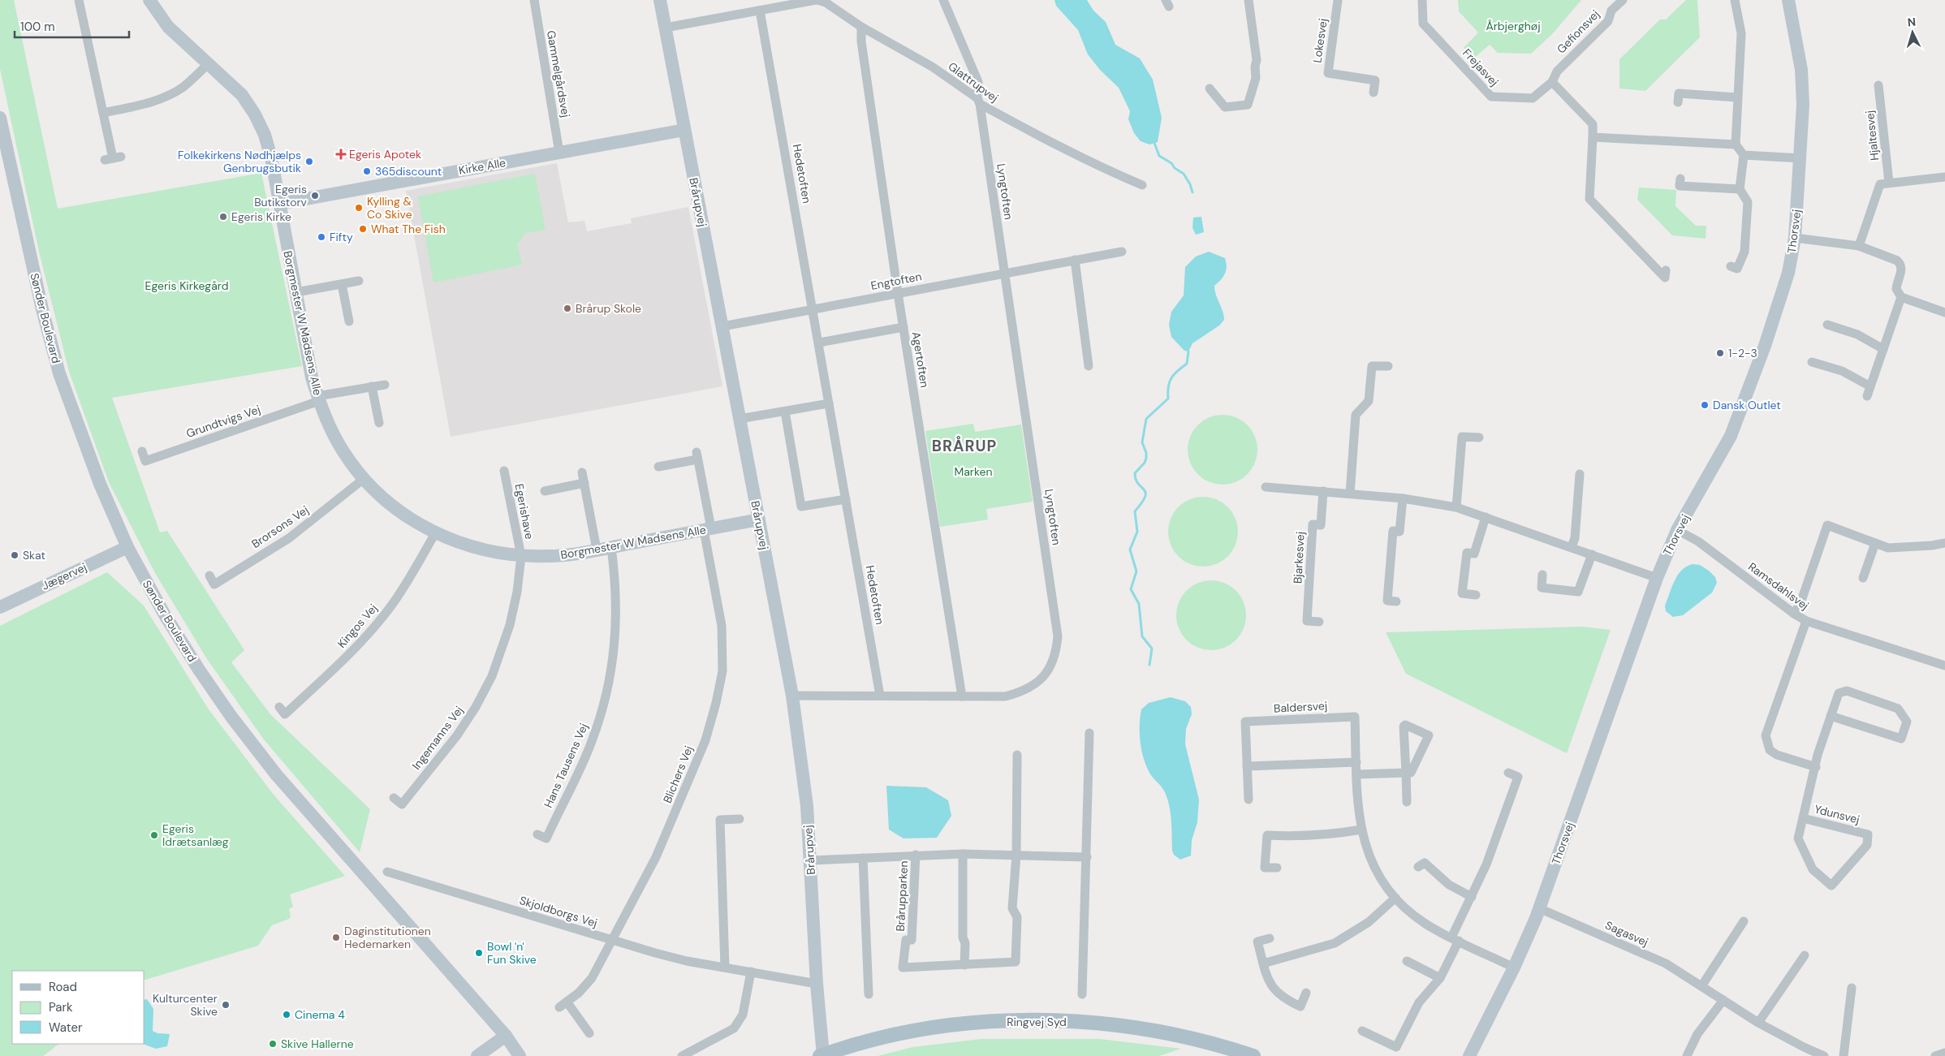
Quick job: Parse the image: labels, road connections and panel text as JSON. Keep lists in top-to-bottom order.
{
  "streets": {
    "main road": ["Ringvej Syd"],
    "street": [
      "Gefionsvej",
      "Lokesvej",
      "Frejasvej",
      "Gammelgårdsvej",
      "Glattrupvej",
      "Hjaltesvej",
      "Kirke Alle",
      "Hedetoften",
      "Lyngtoften",
      "Brårupvej",
      "Thorsvej",
      "Engtoften",
      "Sønder Boulevard",
      "Borgmester W Madsens Alle",
      "Agertoften",
      "Grundtvigs Vej",
      "Egerishave",
      "Brorsons Vej",
      "Bjarkesvej",
      "Jægervej",
      "Ramsdahlsvej",
      "Kingos Vej",
      "Baldersvej",
      "Ingemanns Vej",
      "Hans Tausens Vej",
      "Blichers Vej",
      "Ydunsvej",
      "Brårupparken",
      "Skjoldborgs Vej",
      "Sagasvej"
    ]
  },
  "crossings": [
    ["Gefionsvej", "Frejasvej"],
    ["Gammelgårdsvej", "Kirke Alle"],
    ["Glattrupvej", "Lyngtoften"],
    ["Glattrupvej", "Agertoften"],
    ["Kirke Alle", "Brårupvej"],
    ["Kirke Alle", "Borgmester W Madsens Alle"],
    ["Hedetoften", "Lyngtoften"],
    ["Hedetoften", "Engtoften"],
    ["Lyngtoften", "Brårupvej"],
    ["Lyngtoften", "Engtoften"],
    ["Lyngtoften", "Agertoften"],
    ["Brårupvej", "Engtoften"],
    ["Brårupvej", "Borgmester W Madsens Alle"],
    ["Brårupvej", "Brårupparken"],
    ["Brårupvej", "Skjoldborgs Vej"],
    ["Brårupvej", "Ringvej Syd"],
    ["Thorsvej", "Ramsdahlsvej"],
    ["Thorsvej", "Baldersvej"],
    ["Thorsvej", "Sagasvej"],
    ["Engtoften", "Agertoften"],
    ["Sønder Boulevard", "Jægervej"],
    ["Borgmester W Madsens Alle", "Grundtvigs Vej"],
    ["Borgmester W Madsens Alle", "Egerishave"],
    ["Borgmester W Madsens Alle", "Brorsons Vej"],
    ["Borgmester W Madsens Alle", "Kingos Vej"],
    ["Borgmester W Madsens Alle", "Ingemanns Vej"],
    ["Borgmester W Madsens Alle", "Hans Tausens Vej"],
    ["Borgmester W Madsens Alle", "Blichers Vej"],
    ["Egerishave", "Ingemanns Vej"],
    ["Blichers Vej", "Skjoldborgs Vej"]
  ],
  "districts": ["BRÅRUP"],
  "parks": ["Årbjerghøj", "Egeris Kirkegård", "Marken"],
  "places": {
    "health": ["Egeris Apotek"],
    "other": [
      "Folkekirkens Nødhjælps Genbrugsbutik",
      "365discount",
      "Egeris Butikstorv",
      "Kylling & Co Skive",
      "Egeris Kirke",
      "What The Fish",
      "Fifty",
      "Brårup Skole",
      "1-2-3",
      "Dansk Outlet",
      "Skat",
      "Egeris Idrætsanlæg",
      "Daginstitutionen Hedemarken",
      "Bowl 'n' Fun Skive",
      "Kulturcenter Skive",
      "Cinema 4",
      "Skive Hallerne"
    ]
  },
  "legend": ["Road", "Park", "Water"],
  "scale_bar": "100 m",
  "north": "top"
}
